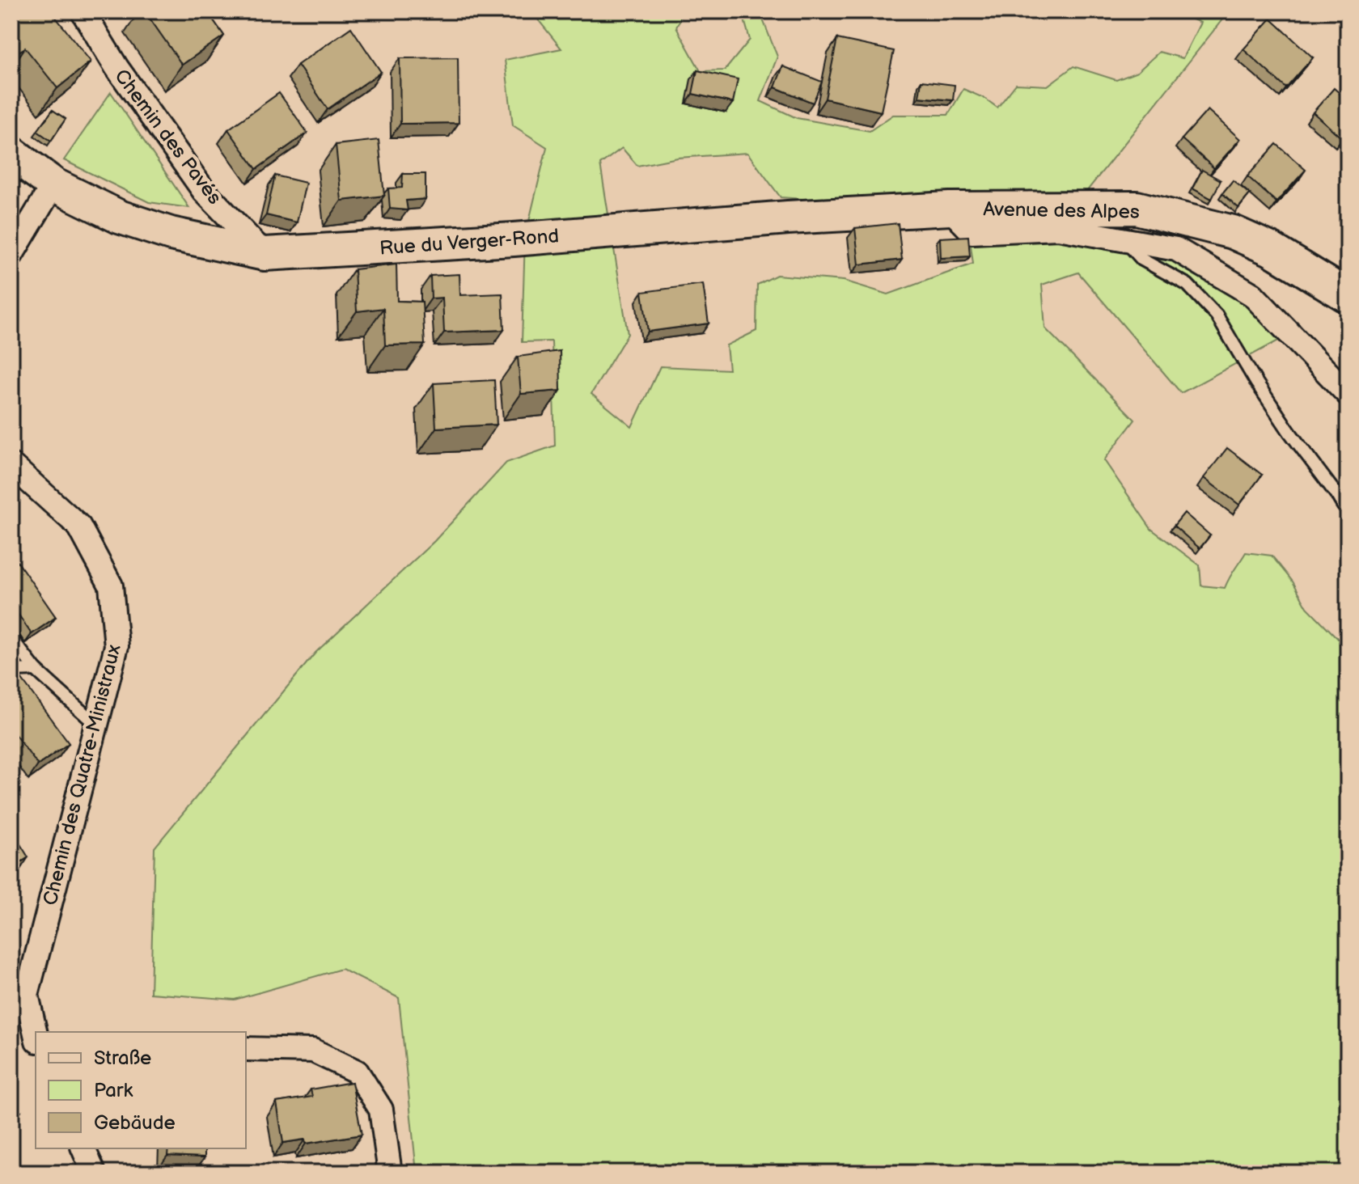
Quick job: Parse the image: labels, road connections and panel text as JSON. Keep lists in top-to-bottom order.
{
  "streets": {
    "main road": ["Avenue des Alpes", "Rue du Verger-Rond"],
    "street": ["Chemin des Pavés", "Chemin des Quatre-Ministraux"]
  },
  "crossings": [
    ["Chemin des Pavés", "Rue du Verger-Rond"],
    ["Avenue des Alpes", "Rue du Verger-Rond"]
  ],
  "legend": ["Straße", "Park", "Gebäude"]
}
